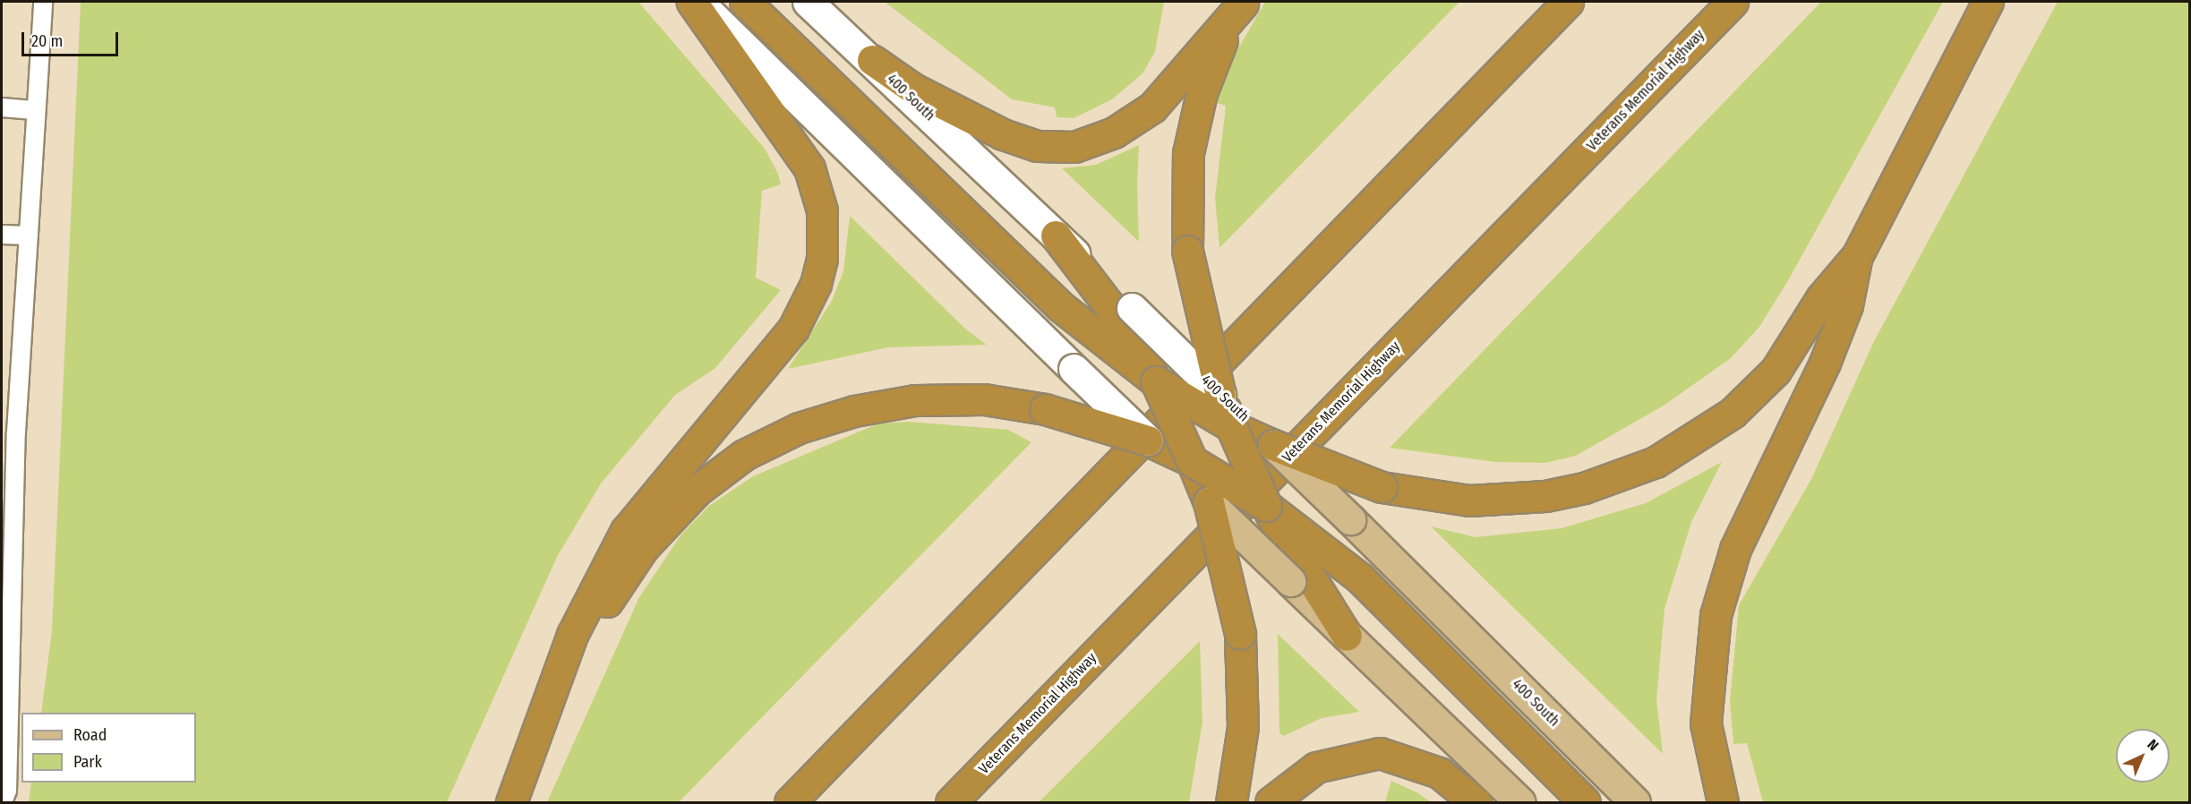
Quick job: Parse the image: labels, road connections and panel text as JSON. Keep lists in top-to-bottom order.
{
  "streets": {
    "highway": ["Veterans Memorial Highway"],
    "main road": ["400 South"]
  },
  "legend": ["Road", "Park"],
  "scale_bar": "20 m",
  "north": "top right"
}
